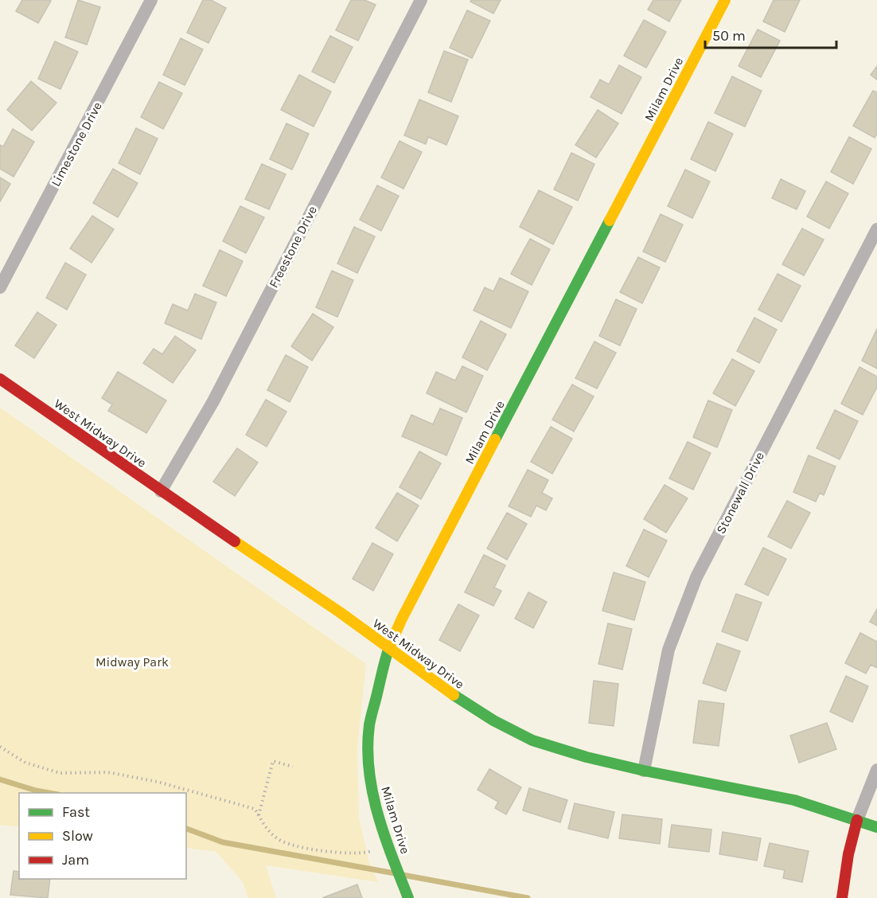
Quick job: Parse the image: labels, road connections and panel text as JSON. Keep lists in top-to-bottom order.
{
  "streets": {
    "street": [
      "Milam Drive",
      "Limestone Drive",
      "Freestone Drive",
      "West Midway Drive",
      "Stonewall Drive"
    ]
  },
  "crossings": [
    ["Milam Drive", "West Midway Drive"],
    ["Freestone Drive", "West Midway Drive"],
    ["West Midway Drive", "Stonewall Drive"]
  ],
  "parks": ["Midway Park"],
  "legend": ["Fast", "Slow", "Jam"],
  "scale_bar": "50 m"
}
